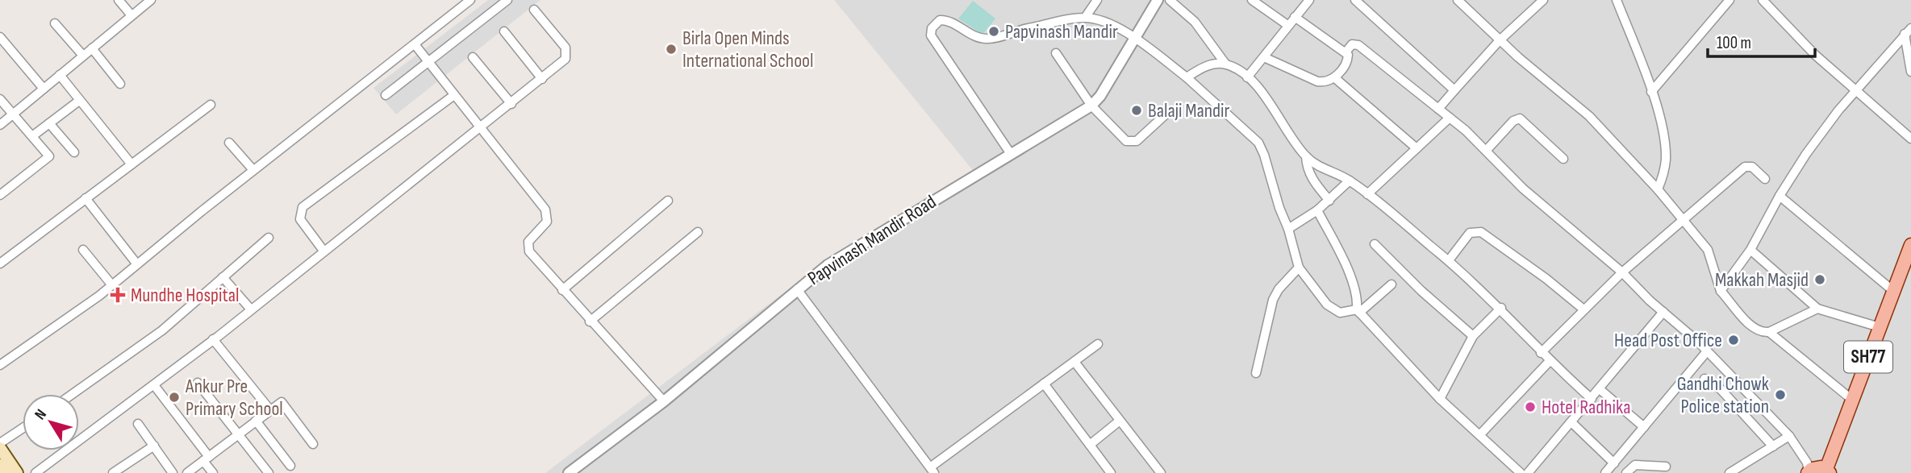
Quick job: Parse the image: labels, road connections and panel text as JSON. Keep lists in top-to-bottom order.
{
  "streets": {
    "main road": ["SH77"],
    "street": ["Papvinash Mandir Road"]
  },
  "places": {
    "other": [
      "Papvinash Mandir",
      "Birla Open Minds International School",
      "Balaji Mandir",
      "Makkah Masjid",
      "Head Post Office",
      "Gandhi Chowk Police station",
      "Ankur Pre Primary School",
      "Hotel Radhika"
    ],
    "health": ["Mundhe Hospital"]
  },
  "scale_bar": "100 m",
  "north": "top left"
}
